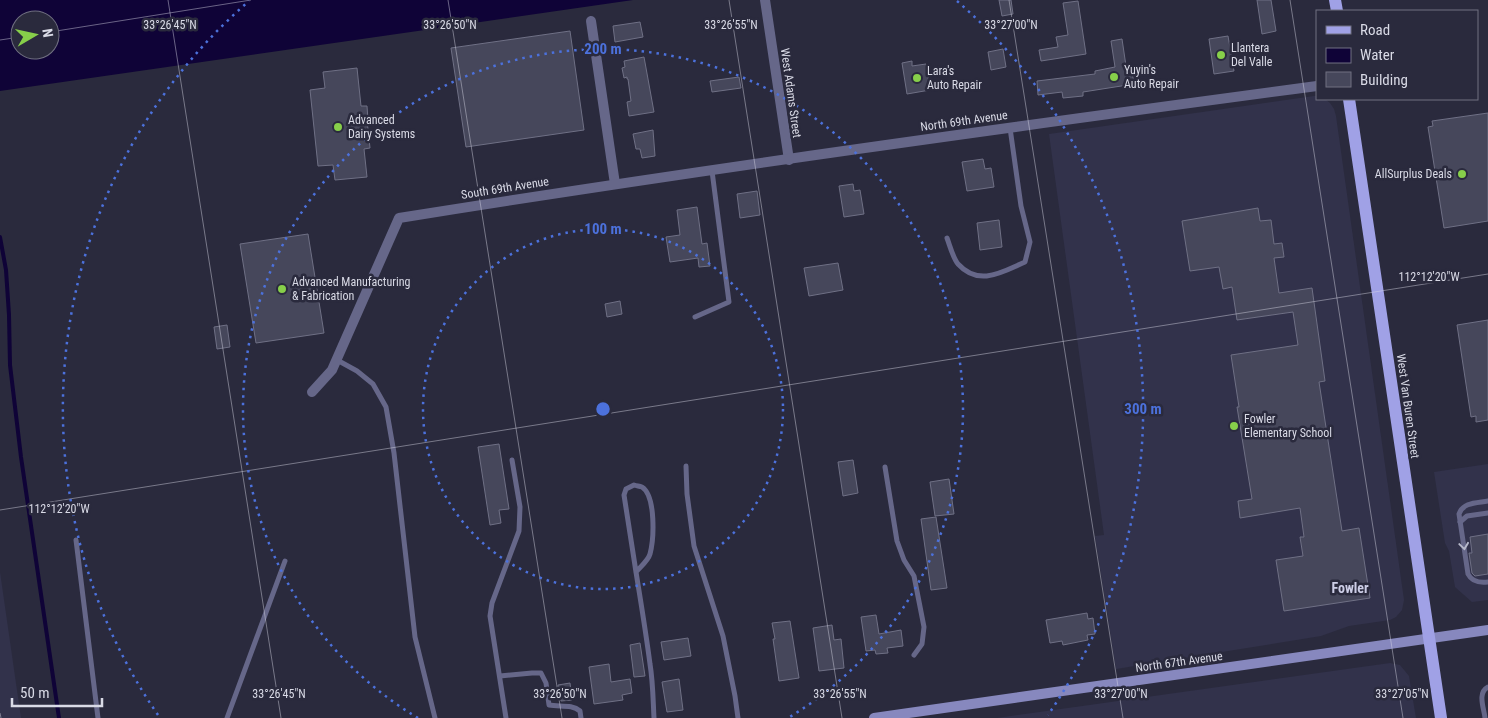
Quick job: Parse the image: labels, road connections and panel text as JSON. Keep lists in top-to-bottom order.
{
  "streets": {
    "main road": ["West Van Buren Street", "North 67th Avenue"],
    "street": ["West Adams Street", "North 69th Avenue", "South 69th Avenue"]
  },
  "crossings": [
    ["West Adams Street", "North 69th Avenue"],
    ["North 69th Avenue", "South 69th Avenue"],
    ["West Van Buren Street", "North 67th Avenue"]
  ],
  "districts": ["Fowler"],
  "places": [
    "Llantera Del Valle",
    "Yuyin's Auto Repair",
    "Lara's Auto Repair",
    "Advanced Dairy Systems",
    "AllSurplus Deals",
    "Advanced Manufacturing & Fabrication",
    "Fowler Elementary School"
  ],
  "legend": ["Road", "Water", "Building"],
  "scale_bar": "50 m",
  "north": "right",
  "coordinates": [
    "33°26'45\"N",
    "33°26'50\"N",
    "33°26'55\"N",
    "33°27'00\"N",
    "112°12'20\"W",
    "33°27'05\"N"
  ],
  "rings": ["200 m", "100 m", "300 m"]
}
